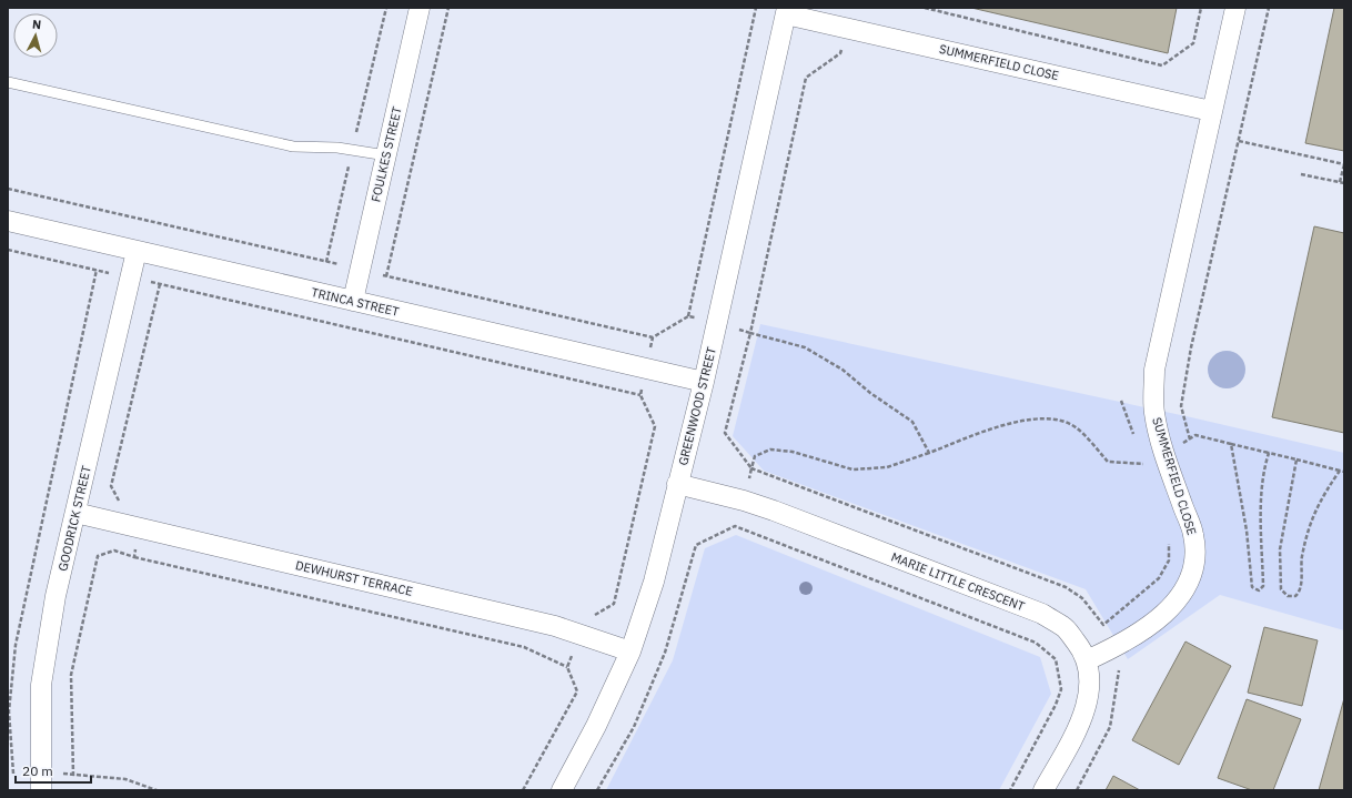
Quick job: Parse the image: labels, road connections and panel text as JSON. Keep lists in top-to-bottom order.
{
  "streets": {
    "street": [
      "SUMMERFIELD CLOSE",
      "FOULKES STREET",
      "TRINCA STREET",
      "GREENWOOD STREET",
      "GOODRICK STREET",
      "DEWHURST TERRACE",
      "MARIE LITTLE CRESCENT"
    ]
  },
  "crossings": [
    ["SUMMERFIELD CLOSE", "GREENWOOD STREET"],
    ["SUMMERFIELD CLOSE", "MARIE LITTLE CRESCENT"],
    ["FOULKES STREET", "TRINCA STREET"],
    ["TRINCA STREET", "GREENWOOD STREET"],
    ["TRINCA STREET", "GOODRICK STREET"],
    ["GREENWOOD STREET", "DEWHURST TERRACE"],
    ["GREENWOOD STREET", "MARIE LITTLE CRESCENT"],
    ["GOODRICK STREET", "DEWHURST TERRACE"]
  ],
  "scale_bar": "20 m",
  "north": "top"
}
